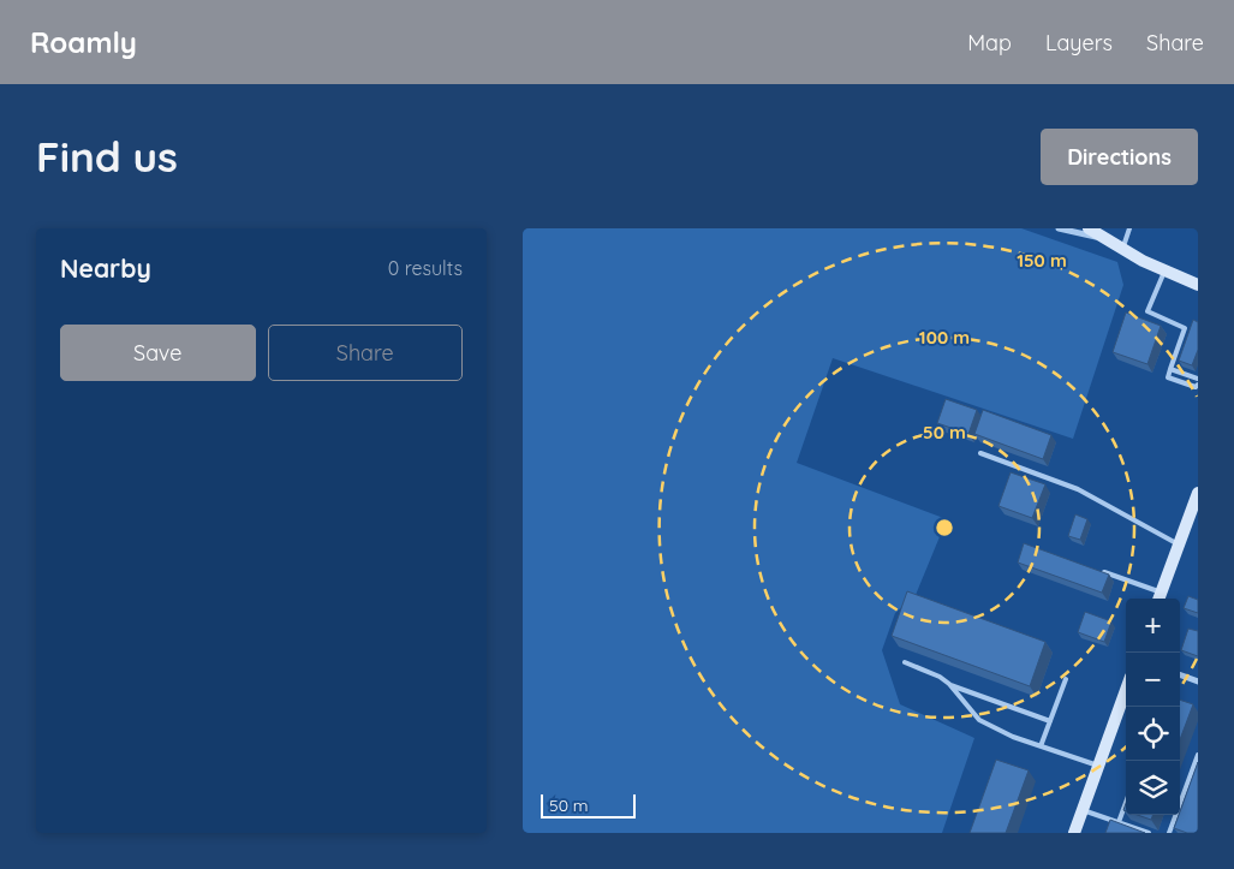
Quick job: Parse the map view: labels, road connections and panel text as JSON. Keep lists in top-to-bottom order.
{
  "scale_bar": "50 m",
  "page": {
    "header": "Roamly",
    "nav": ["Map", "Layers", "Share"],
    "buttons": [
      "Directions",
      ["Save", "Share"]
    ],
    "title": "Find us",
    "heading": ["Nearby", "0 results"],
    "map_buttons": ["+", "−"],
    "scale": "50 m"
  },
  "rings": ["150 m", "100 m", "50 m"]
}
